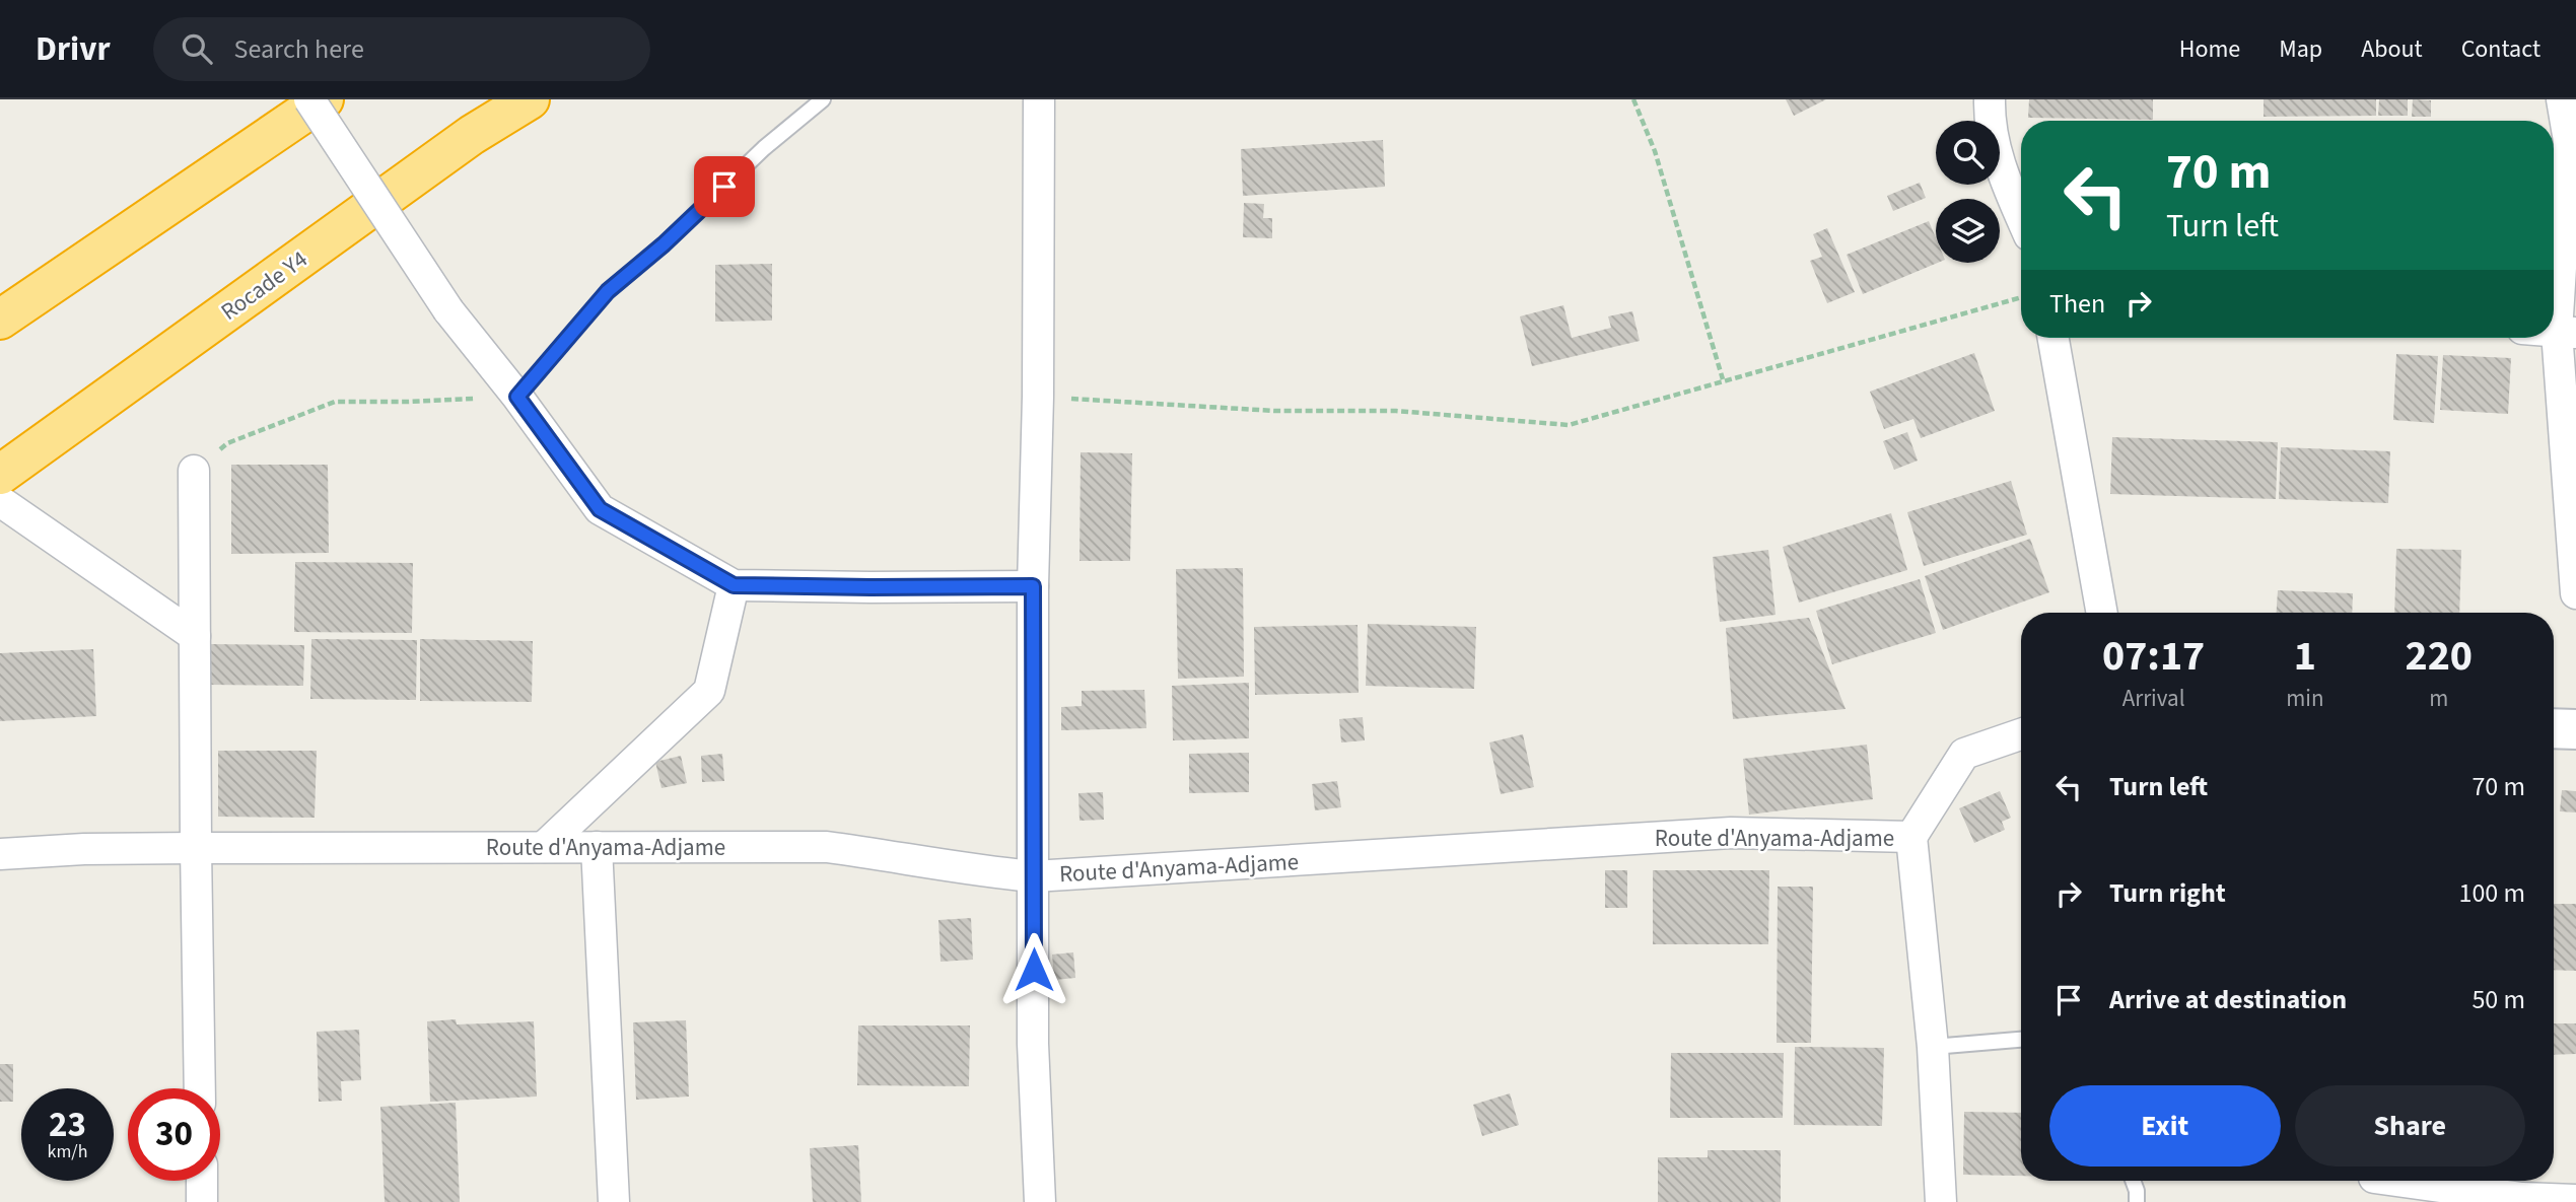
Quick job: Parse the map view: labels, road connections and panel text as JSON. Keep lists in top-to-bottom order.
{
  "streets": {
    "highway": ["Rocade Y4"],
    "street": ["Route d'Anyama-Adjame"]
  },
  "page": {
    "header": "Drivr",
    "search": "Search here",
    "nav": [
      "Home",
      "Map",
      "About",
      "Contact"
    ],
    "turn": ["70 m", "Turn left"],
    "then": "Then",
    "eta": [
      "07:17",
      "Arrival",
      "1",
      "min",
      "220",
      "m"
    ],
    "list": [
      {
        "name": "Turn left",
        "value": "70 m"
      },
      {
        "name": "Turn right",
        "value": "100 m"
      },
      {
        "name": "Arrive at destination",
        "value": "50 m"
      }
    ],
    "buttons": ["Exit", "Share"],
    "speed": "23 km/h",
    "limit": "30"
  }
}
